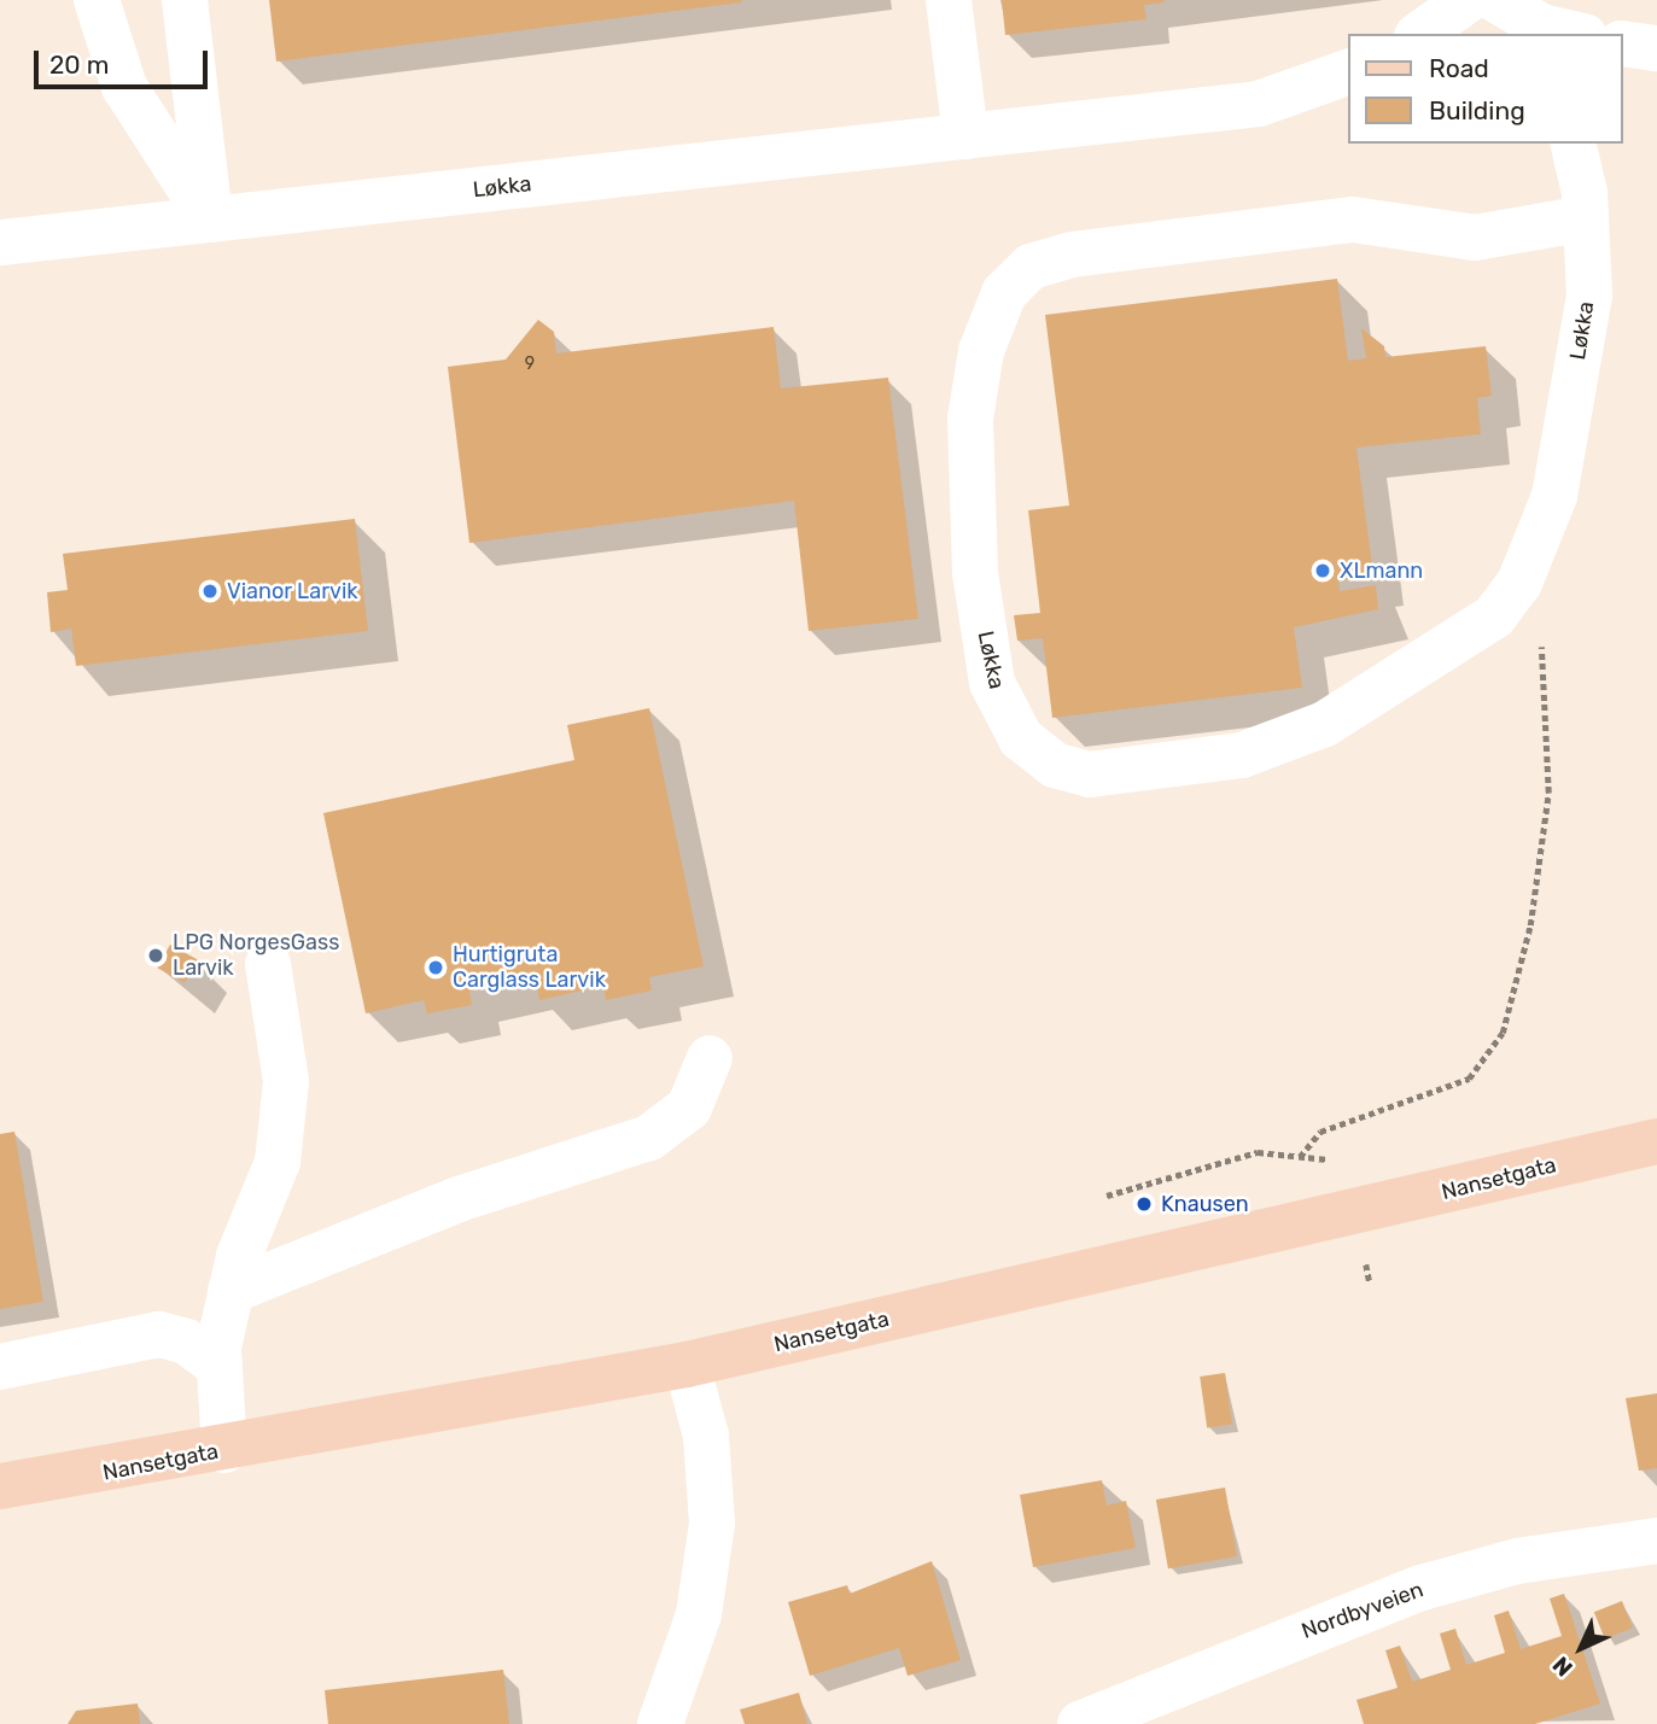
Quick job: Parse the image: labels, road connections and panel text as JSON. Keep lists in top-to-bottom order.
{
  "streets": {
    "main road": ["Nansetgata"],
    "street": ["Løkka", "Nordbyveien"]
  },
  "places": [
    "XLmann",
    "Vianor Larvik",
    "LPG NorgesGass Larvik",
    "Hurtigruta Carglass Larvik",
    "Knausen"
  ],
  "house_numbers": ["9"],
  "legend": ["Road", "Building"],
  "scale_bar": "20 m",
  "north": "bottom left"
}
